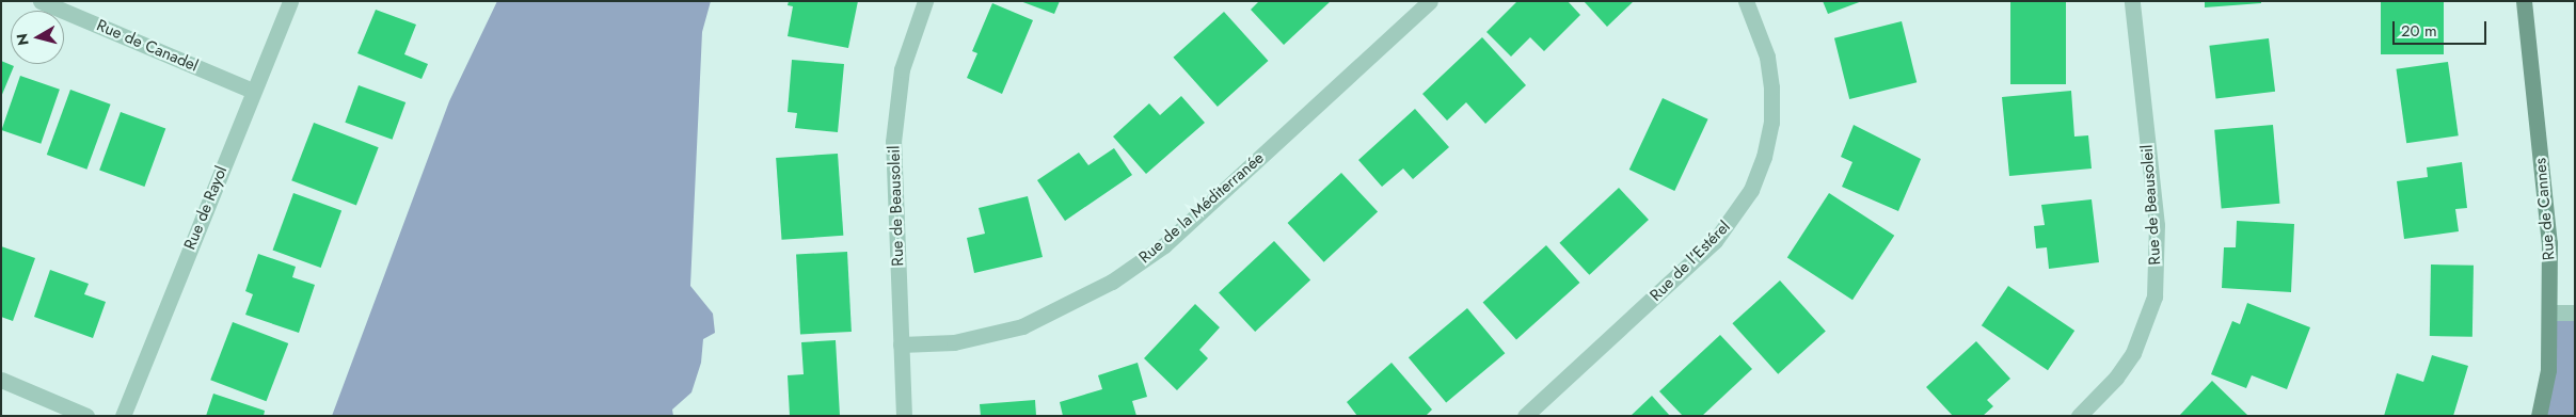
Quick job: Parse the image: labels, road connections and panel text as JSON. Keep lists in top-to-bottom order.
{
  "streets": {
    "street": [
      "Rue de Canadel",
      "Rue de Beausoleil",
      "Rue de Rayol",
      "Rue de la Méditerranée",
      "Rue de Cannes",
      "Rue de l'Estérel"
    ]
  },
  "crossings": [
    ["Rue de Canadel", "Rue de Rayol"],
    ["Rue de Beausoleil", "Rue de la Méditerranée"]
  ],
  "scale_bar": "20 m",
  "north": "left"
}
